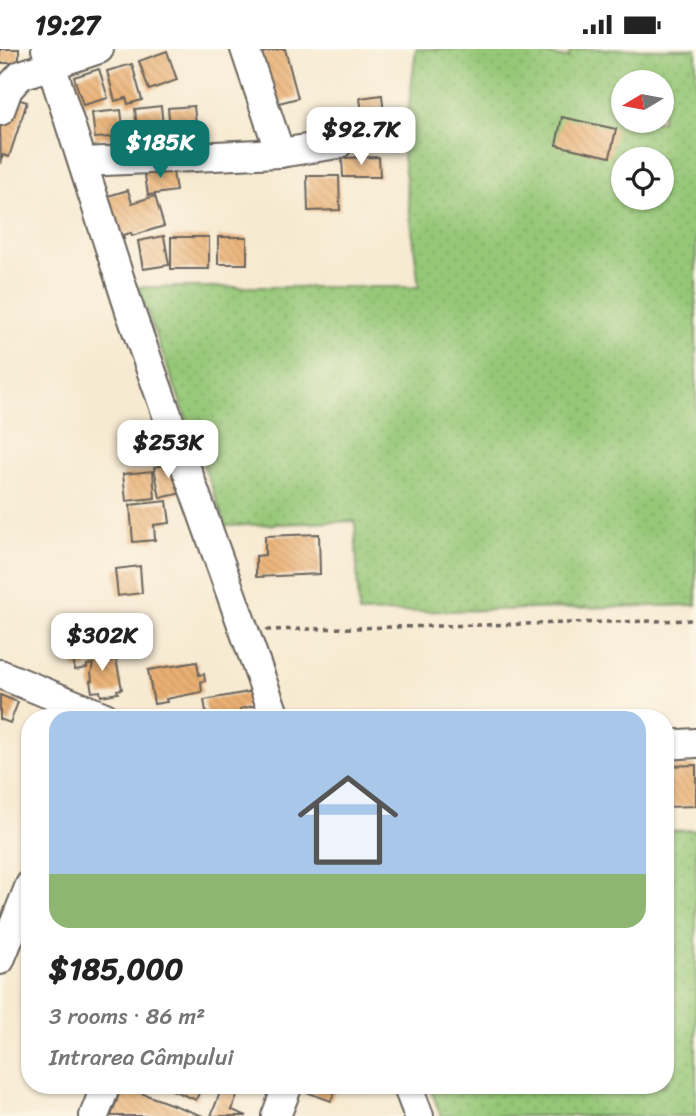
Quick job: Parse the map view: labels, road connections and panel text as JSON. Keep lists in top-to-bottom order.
{
  "north": "left",
  "page": {
    "status": "19:27",
    "price": [
      "$92.7K",
      "$185K",
      "$253K",
      "$302K"
    ],
    "list": [
      {
        "name": "$185,000",
        "note": "3 rooms · 86 m² · Intrarea Câmpului"
      }
    ]
  }
}
